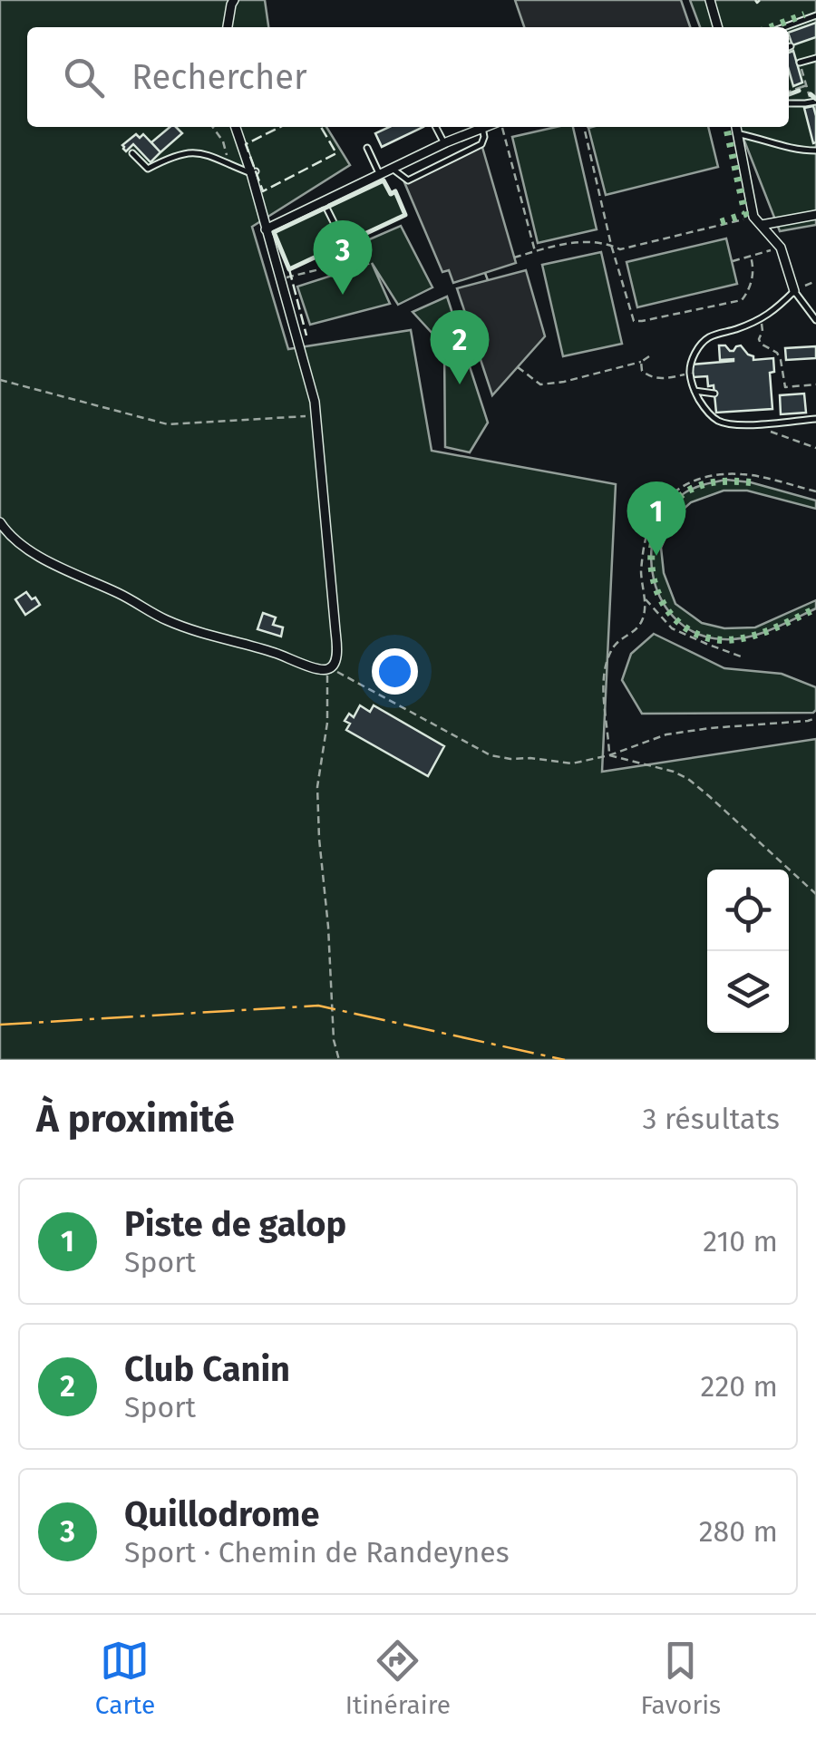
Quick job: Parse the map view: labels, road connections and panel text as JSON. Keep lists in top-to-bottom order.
{
  "page": {
    "search": "Rechercher",
    "pins": ["3", "2", "1"],
    "heading": ["À proximité", "3 résultats"],
    "list": [
      {
        "mark": "1",
        "name": "Piste de galop",
        "note": "Sport",
        "value": "210 m"
      },
      {
        "mark": "2",
        "name": "Club Canin",
        "note": "Sport",
        "value": "220 m"
      },
      {
        "mark": "3",
        "name": "Quillodrome",
        "note": "Sport · Chemin de Randeynes",
        "value": "280 m"
      }
    ],
    "nav": ["Carte", "Itinéraire", "Favoris"]
  }
}
